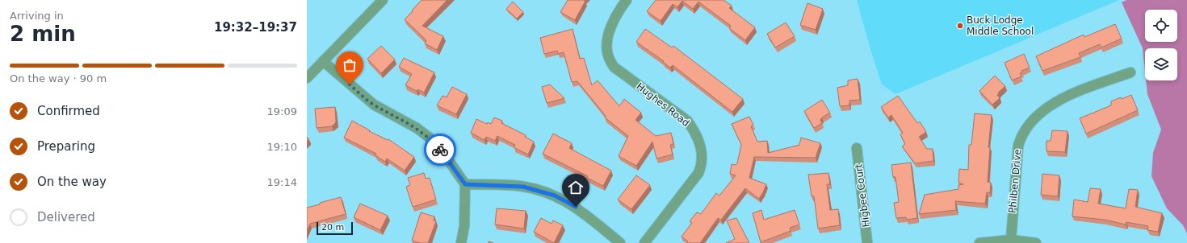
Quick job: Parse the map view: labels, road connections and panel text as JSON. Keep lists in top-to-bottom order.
{
  "streets": {
    "street": ["Hughes Road", "Philben Drive", "Higbee Court"]
  },
  "places": ["Buck Lodge Middle School"],
  "scale_bar": "20 m",
  "page": {
    "heading": ["2 min", "Arriving in", "19:32–19:37"],
    "bar": "On the way · 90 m",
    "list": [
      ["Confirmed", "19:09"],
      ["Preparing", "19:10"],
      ["On the way", "19:14"],
      "Delivered"
    ],
    "scale": "20 m"
  }
}
